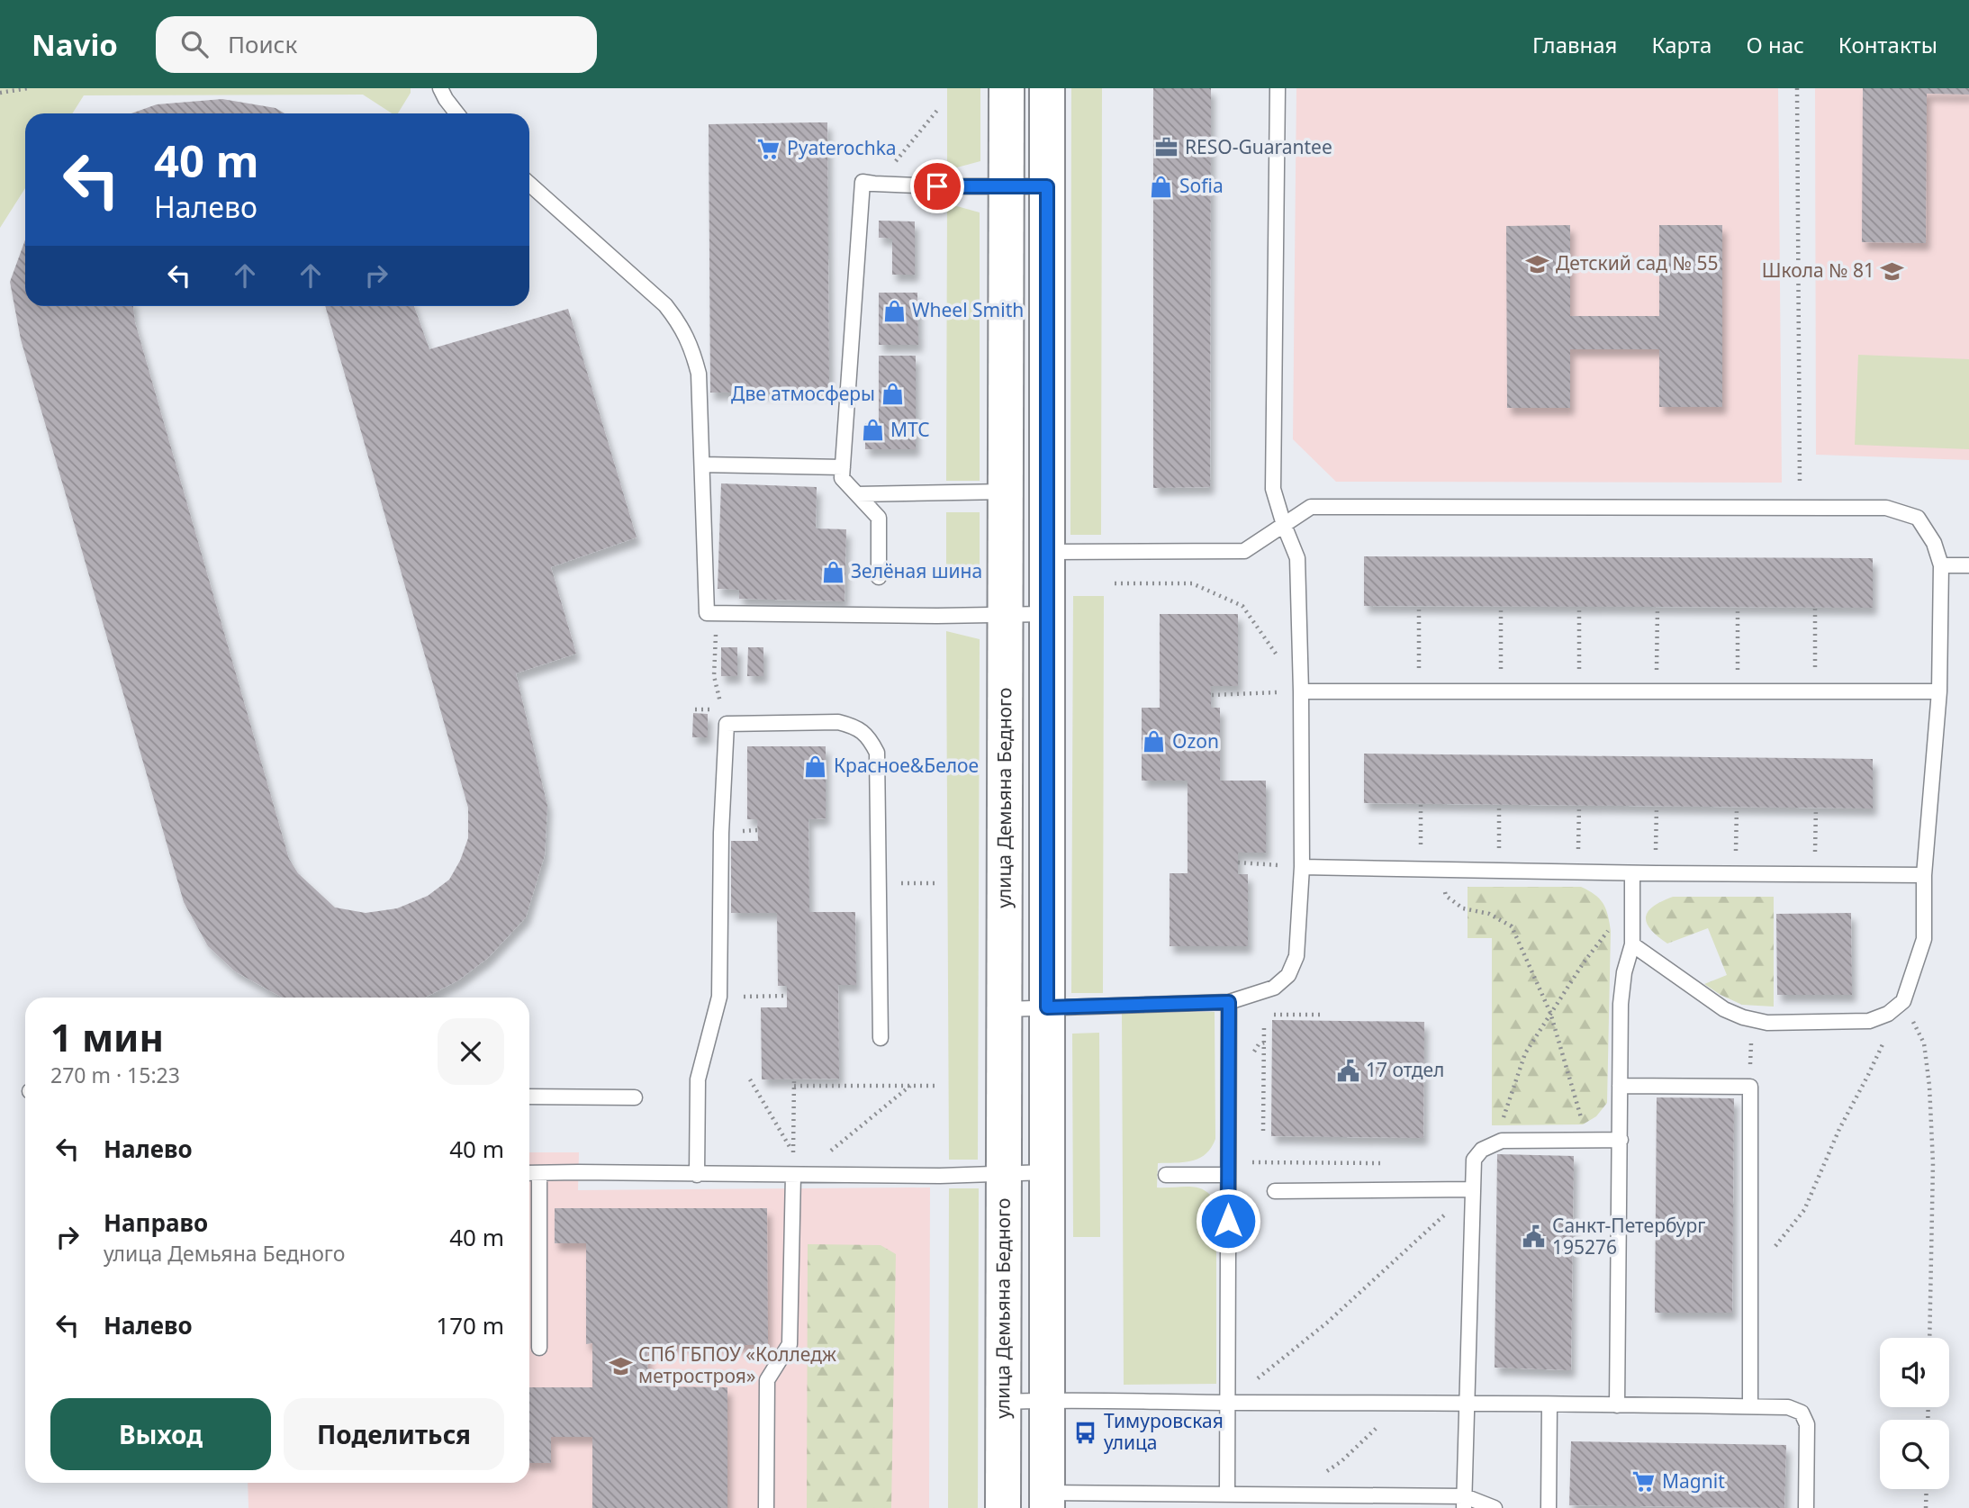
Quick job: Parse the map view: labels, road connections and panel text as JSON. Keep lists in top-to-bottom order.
{
  "streets": {
    "street": ["улица Демьяна Бедного"]
  },
  "places": {
    "office": ["RESO-Guarantee"],
    "supermarket": ["Pyaterochka", "Magnit"],
    "shop": [
      "Sofia",
      "Wheel Smith",
      "Две атмосферы",
      "МТС",
      "Зелёная шина",
      "Ozon",
      "Красное&Белое"
    ],
    "school or university": ["Детский сад № 55", "Школа № 81", "СПб ГБПОУ «Колледж метростроя»"],
    "public building": ["17 отдел", "Санкт-Петербург 195276"],
    "bus stop": ["Тимуровская улица"]
  },
  "page": {
    "header": "Navio",
    "search": "Поиск",
    "nav": [
      "Главная",
      "Карта",
      "О нас",
      "Контакты"
    ],
    "turn": ["40 m", "Налево"],
    "heading": ["1 мин", "270 m · 15:23"],
    "list": [
      {
        "name": "Налево",
        "value": "40 m"
      },
      {
        "name": "Направо",
        "note": "улица Демьяна Бедного",
        "value": "40 m"
      },
      {
        "name": "Налево",
        "value": "170 m"
      }
    ],
    "buttons": ["Выход", "Поделиться"]
  }
}
